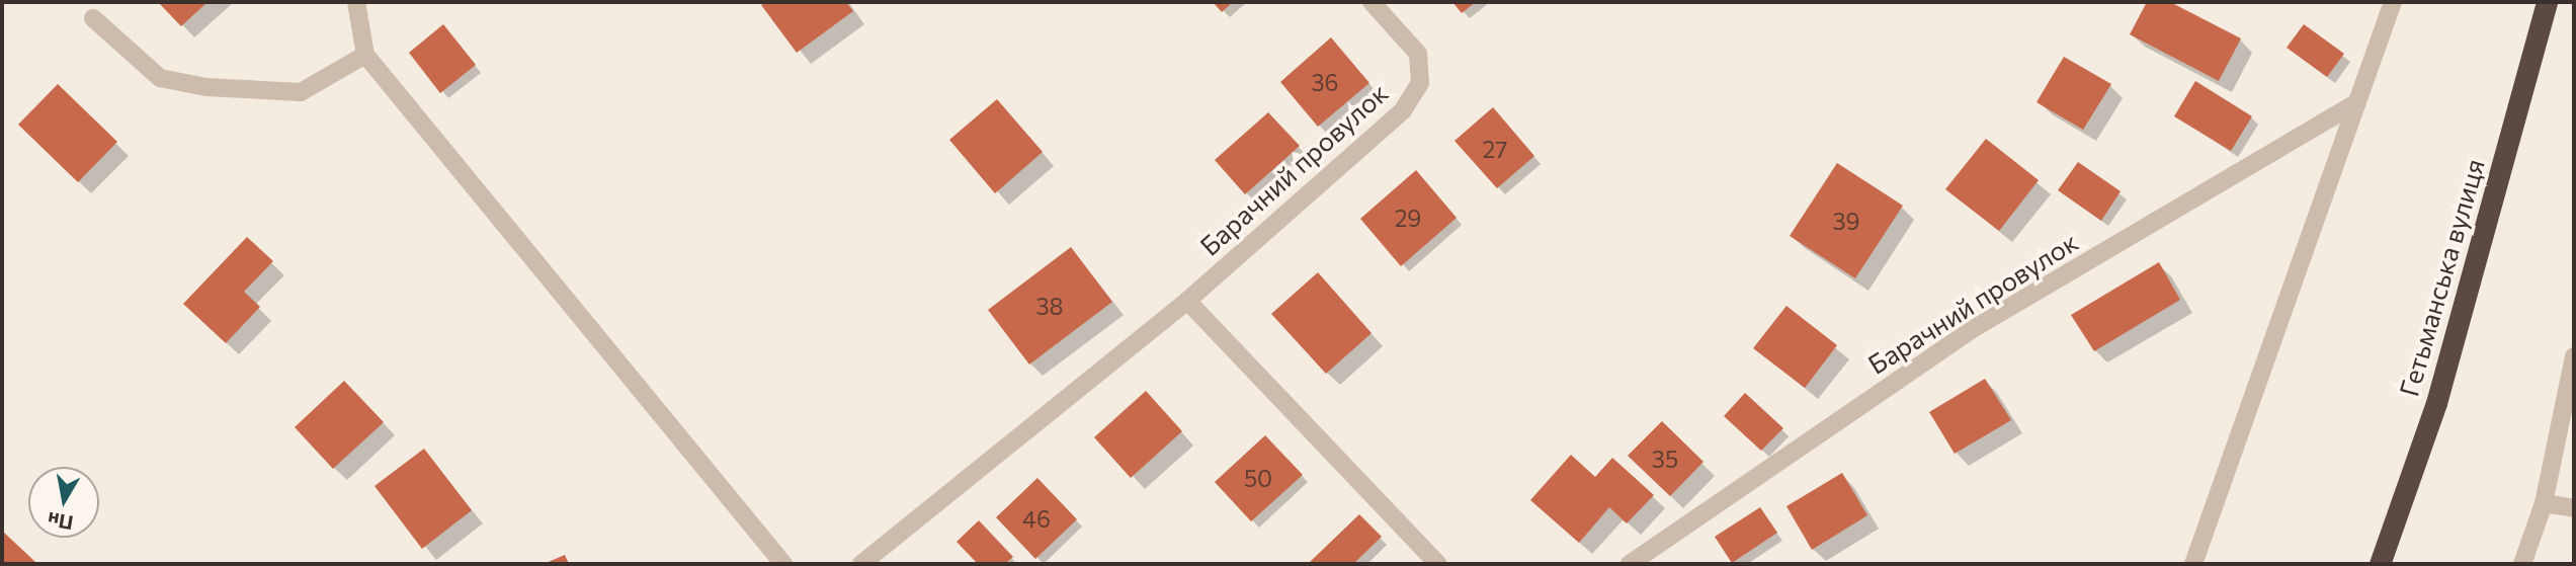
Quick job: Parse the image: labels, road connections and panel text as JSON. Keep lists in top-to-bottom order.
{
  "streets": {
    "highway": ["Гетьманська вулиця"],
    "street": ["Барачний провулок"]
  },
  "house_numbers": [
    "36",
    "27",
    "29",
    "39",
    "38",
    "35",
    "50",
    "46"
  ],
  "north": "bottom"
}
